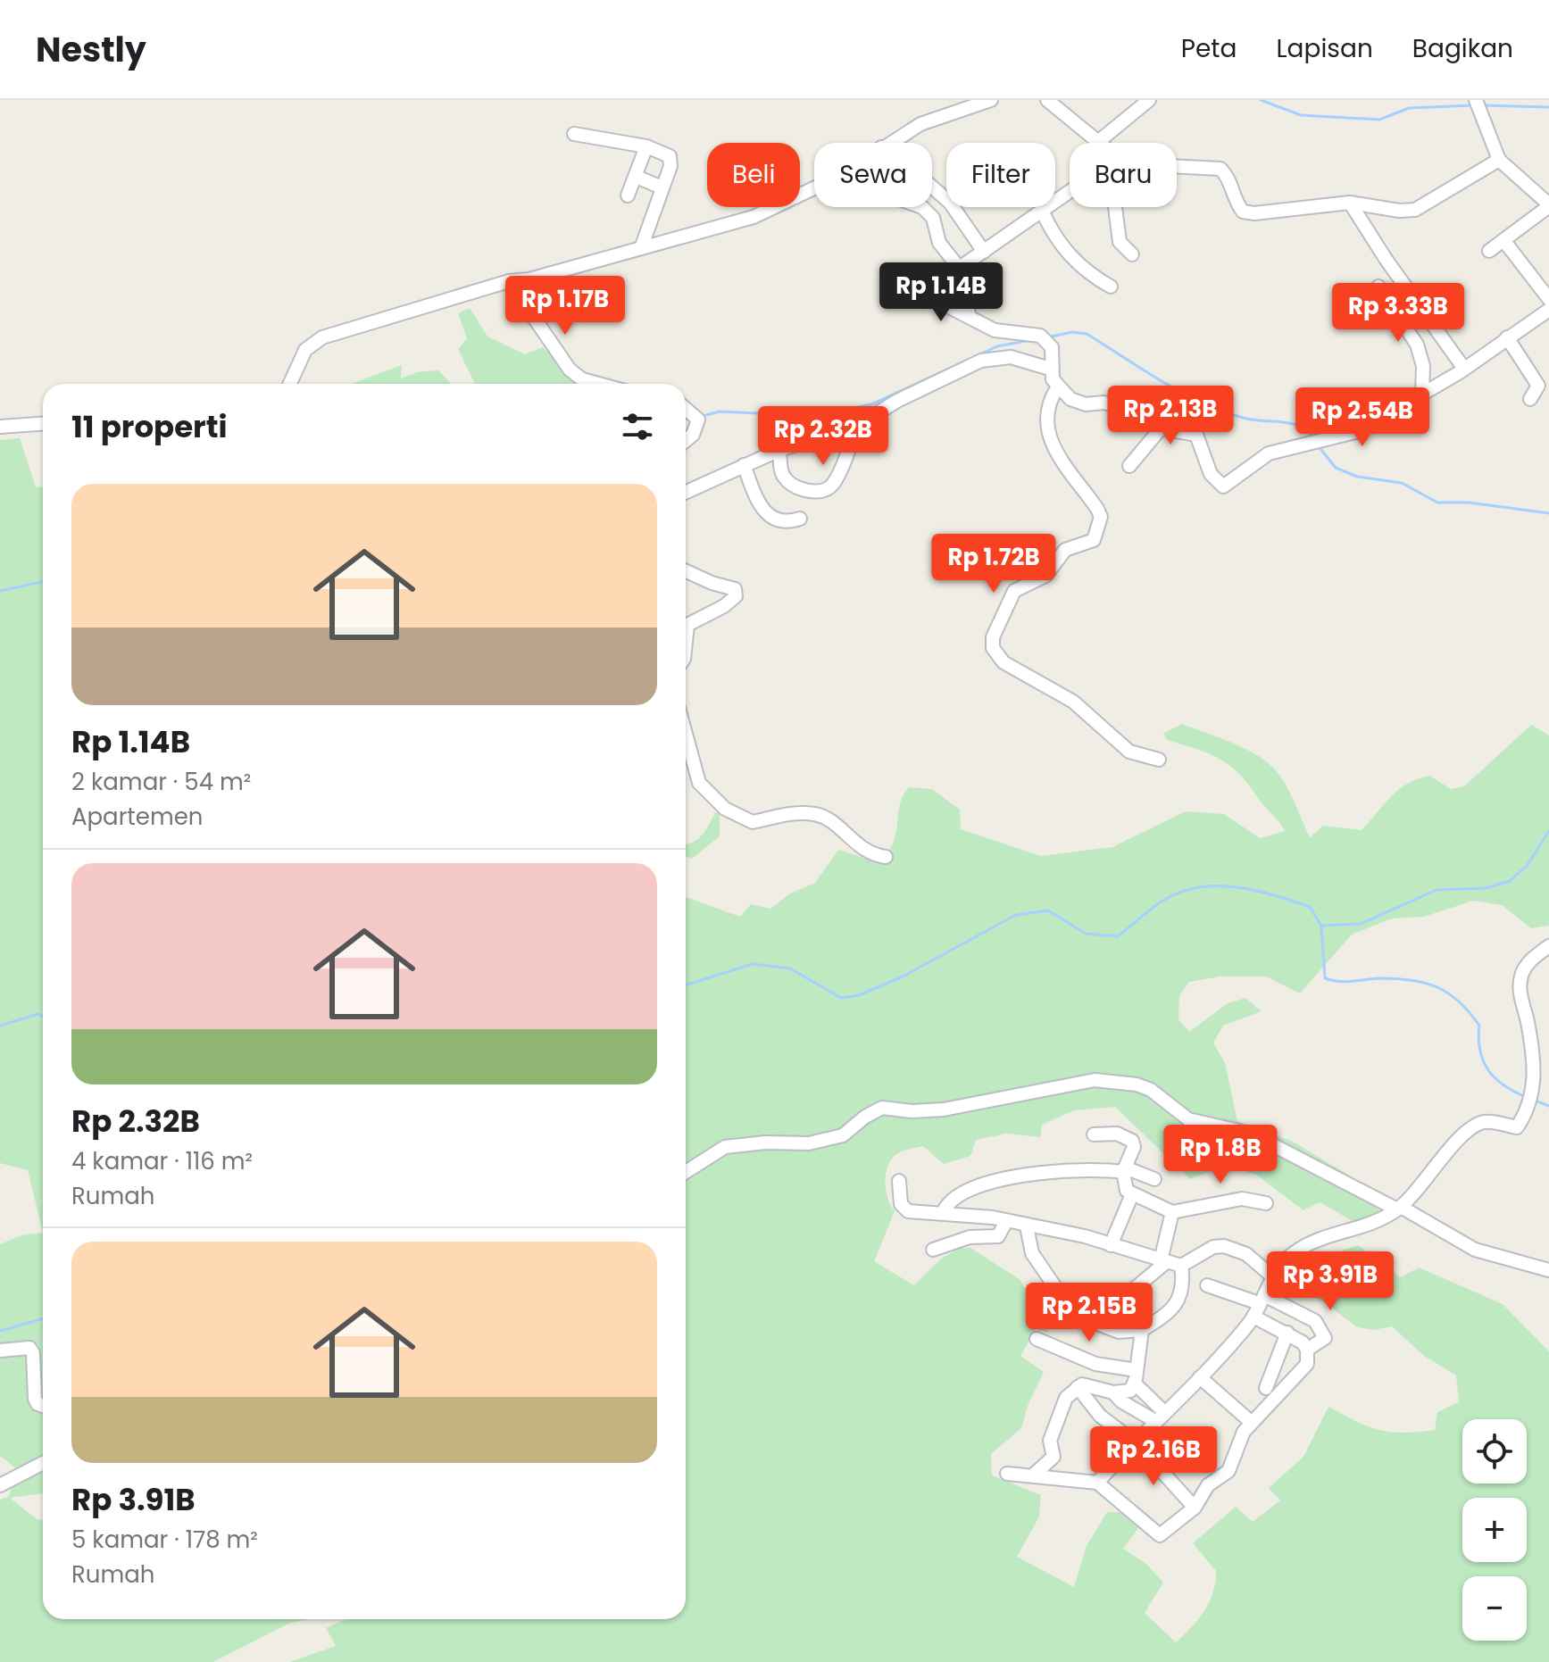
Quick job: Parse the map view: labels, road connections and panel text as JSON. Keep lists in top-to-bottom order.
{
  "page": {
    "header": "Nestly",
    "nav": ["Peta", "Lapisan", "Bagikan"],
    "chip": [
      "Beli",
      "Sewa",
      "Filter",
      "Baru"
    ],
    "price": [
      "Rp 1.14B",
      "Rp 1.17B",
      "Rp 3.33B",
      "Rp 2.13B",
      "Rp 2.54B",
      "Rp 2.32B",
      "Rp 1.72B",
      "Rp 1.8B",
      "Rp 3.91B",
      "Rp 2.15B",
      "Rp 2.16B"
    ],
    "heading": "11 properti",
    "list": [
      {
        "name": "Rp 1.14B",
        "note": "2 kamar · 54 m² · Apartemen"
      },
      {
        "name": "Rp 2.32B",
        "note": "4 kamar · 116 m² · Rumah"
      },
      {
        "name": "Rp 3.91B",
        "note": "5 kamar · 178 m² · Rumah"
      }
    ],
    "map_buttons": ["+", "−"]
  }
}
